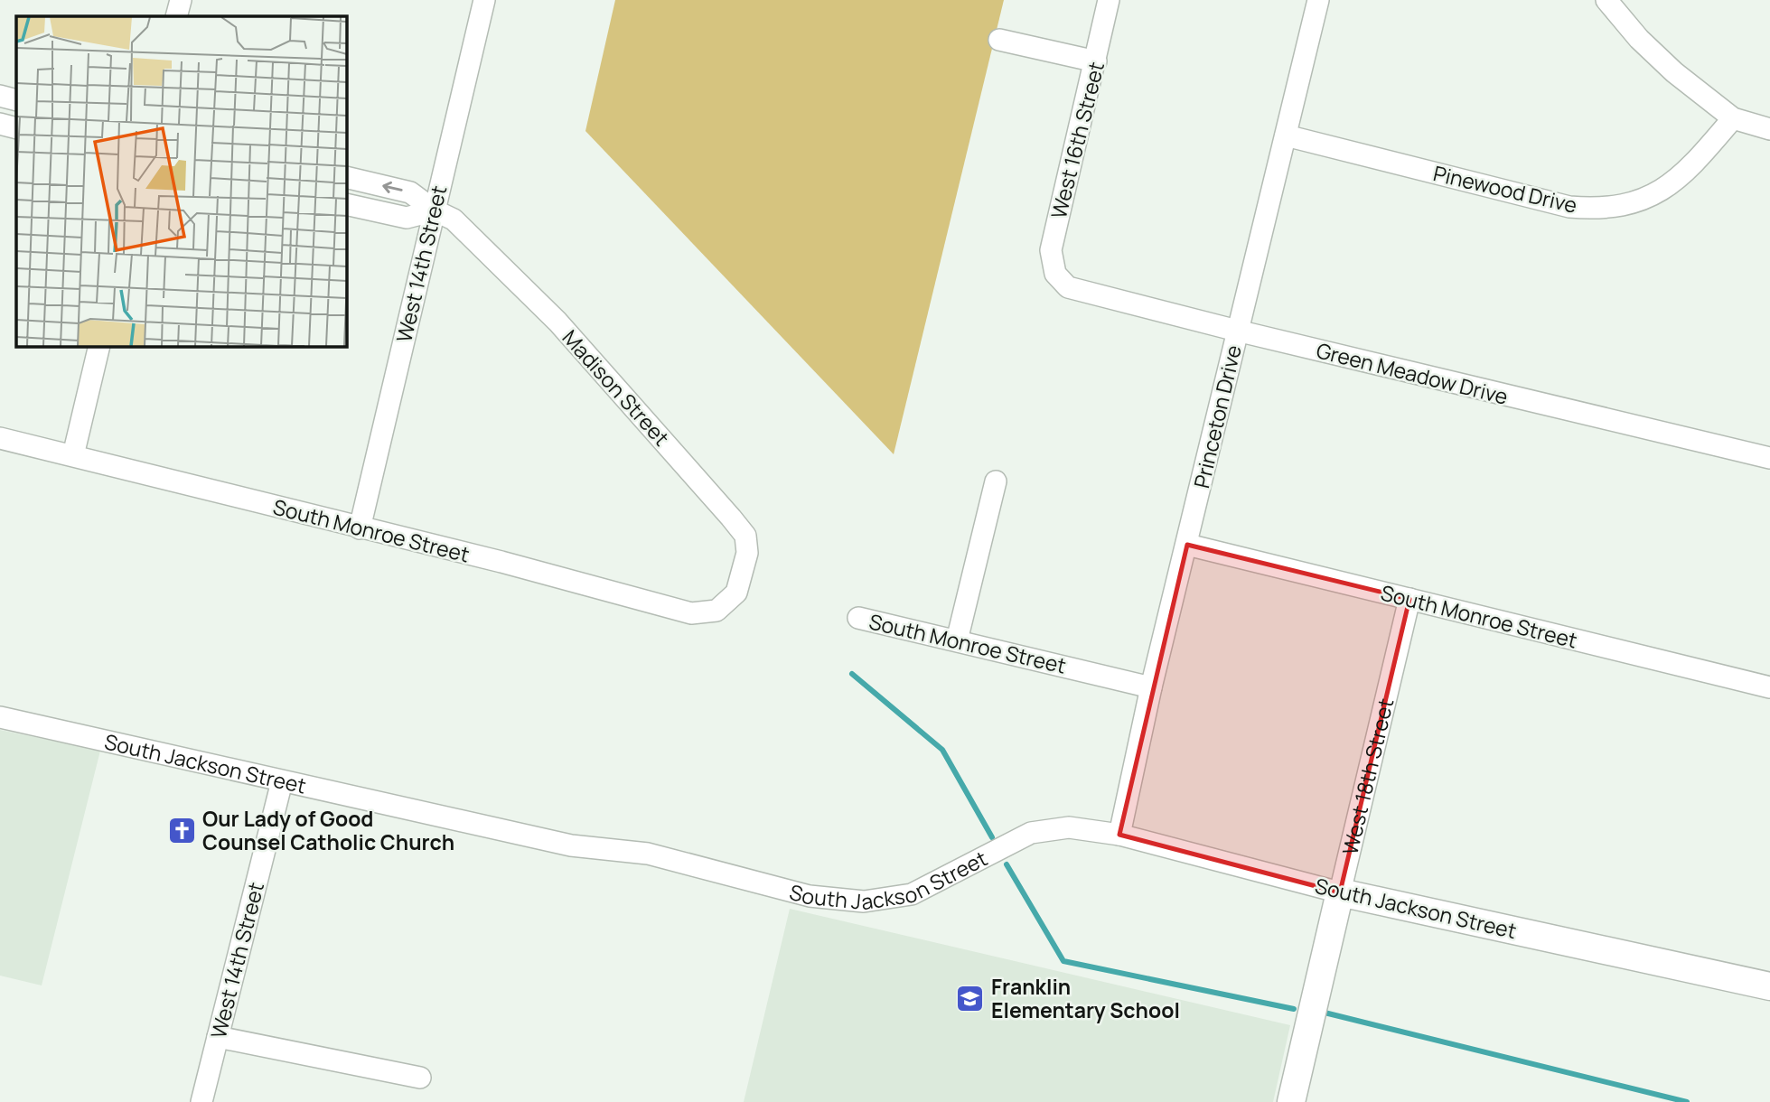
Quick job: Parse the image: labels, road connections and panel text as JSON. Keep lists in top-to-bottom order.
{
  "streets": {
    "street": [
      "West 16th Street",
      "Pinewood Drive",
      "West 14th Street",
      "Green Meadow Drive",
      "Madison Street",
      "Princeton Drive",
      "South Monroe Street",
      "South Jackson Street",
      "West 18th Street"
    ]
  },
  "crossings": [
    ["West 16th Street", "Green Meadow Drive"],
    ["Pinewood Drive", "Princeton Drive"],
    ["West 14th Street", "Madison Street"],
    ["West 14th Street", "South Monroe Street"],
    ["West 14th Street", "South Jackson Street"],
    ["Green Meadow Drive", "Princeton Drive"],
    ["Madison Street", "South Monroe Street"],
    ["Princeton Drive", "South Monroe Street"],
    ["Princeton Drive", "South Jackson Street"],
    ["South Monroe Street", "West 18th Street"],
    ["South Jackson Street", "West 18th Street"]
  ],
  "places": {
    "church": ["Our Lady of Good Counsel Catholic Church"],
    "school or university": ["Franklin Elementary School"]
  }
}
